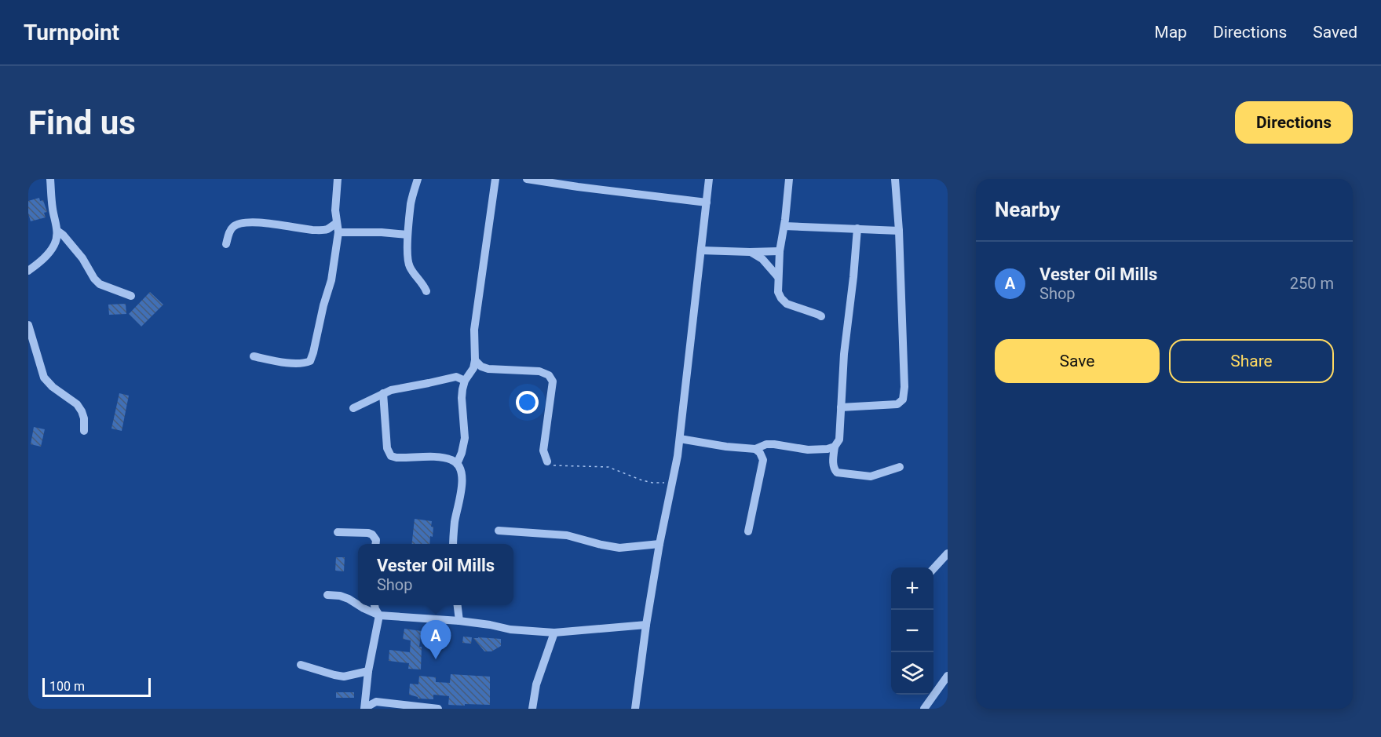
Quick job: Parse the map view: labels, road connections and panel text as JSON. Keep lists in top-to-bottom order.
{
  "scale_bar": "100 m",
  "page": {
    "header": "Turnpoint",
    "nav": ["Map", "Directions", "Saved"],
    "buttons": [
      "Directions",
      ["Save", "Share"]
    ],
    "title": "Find us",
    "heading": "Nearby",
    "list": [
      {
        "mark": "A",
        "name": "Vester Oil Mills",
        "note": "Shop",
        "value": "250 m"
      }
    ],
    "popup": ["Vester Oil Mills", "Shop"],
    "map_buttons": ["+", "−"],
    "pins": "A",
    "scale": "100 m"
  }
}
